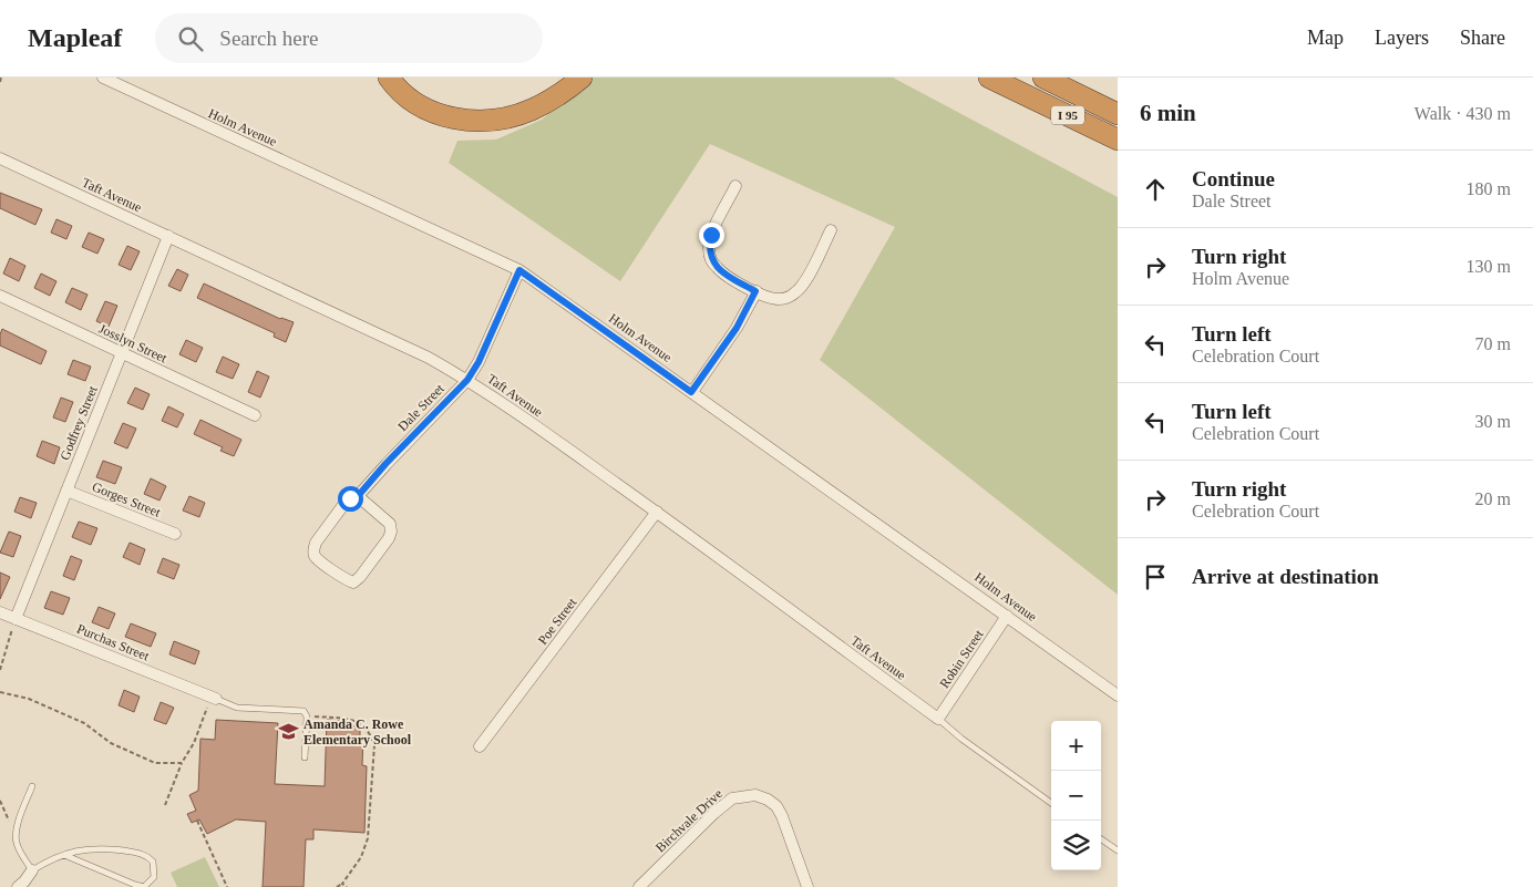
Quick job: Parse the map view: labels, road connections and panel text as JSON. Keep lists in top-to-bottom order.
{
  "streets": {
    "highway": ["I 95"],
    "street": [
      "Holm Avenue",
      "Taft Avenue",
      "Josslyn Street",
      "Dale Street",
      "Godfrey Street",
      "Gorges Street",
      "Poe Street",
      "Purchas Street",
      "Robin Street",
      "Birchvale Drive"
    ]
  },
  "crossings": [
    ["Holm Avenue", "Dale Street"],
    ["Holm Avenue", "Robin Street"],
    ["Taft Avenue", "Dale Street"],
    ["Taft Avenue", "Godfrey Street"],
    ["Taft Avenue", "Poe Street"],
    ["Taft Avenue", "Robin Street"],
    ["Josslyn Street", "Godfrey Street"],
    ["Godfrey Street", "Gorges Street"],
    ["Godfrey Street", "Purchas Street"]
  ],
  "places": {
    "school or university": ["Amanda C. Rowe Elementary School"]
  },
  "page": {
    "header": "Mapleaf",
    "search": "Search here",
    "nav": ["Map", "Layers", "Share"],
    "heading": ["6 min", "Walk · 430 m"],
    "list": [
      ["Continue", "Dale Street", "180 m"],
      ["Turn right", "Holm Avenue", "130 m"],
      ["Turn left", "Celebration Court", "70 m"],
      ["Turn left", "Celebration Court", "30 m"],
      ["Turn right", "Celebration Court", "20 m"],
      "Arrive at destination"
    ],
    "map_buttons": ["+", "−"]
  }
}
